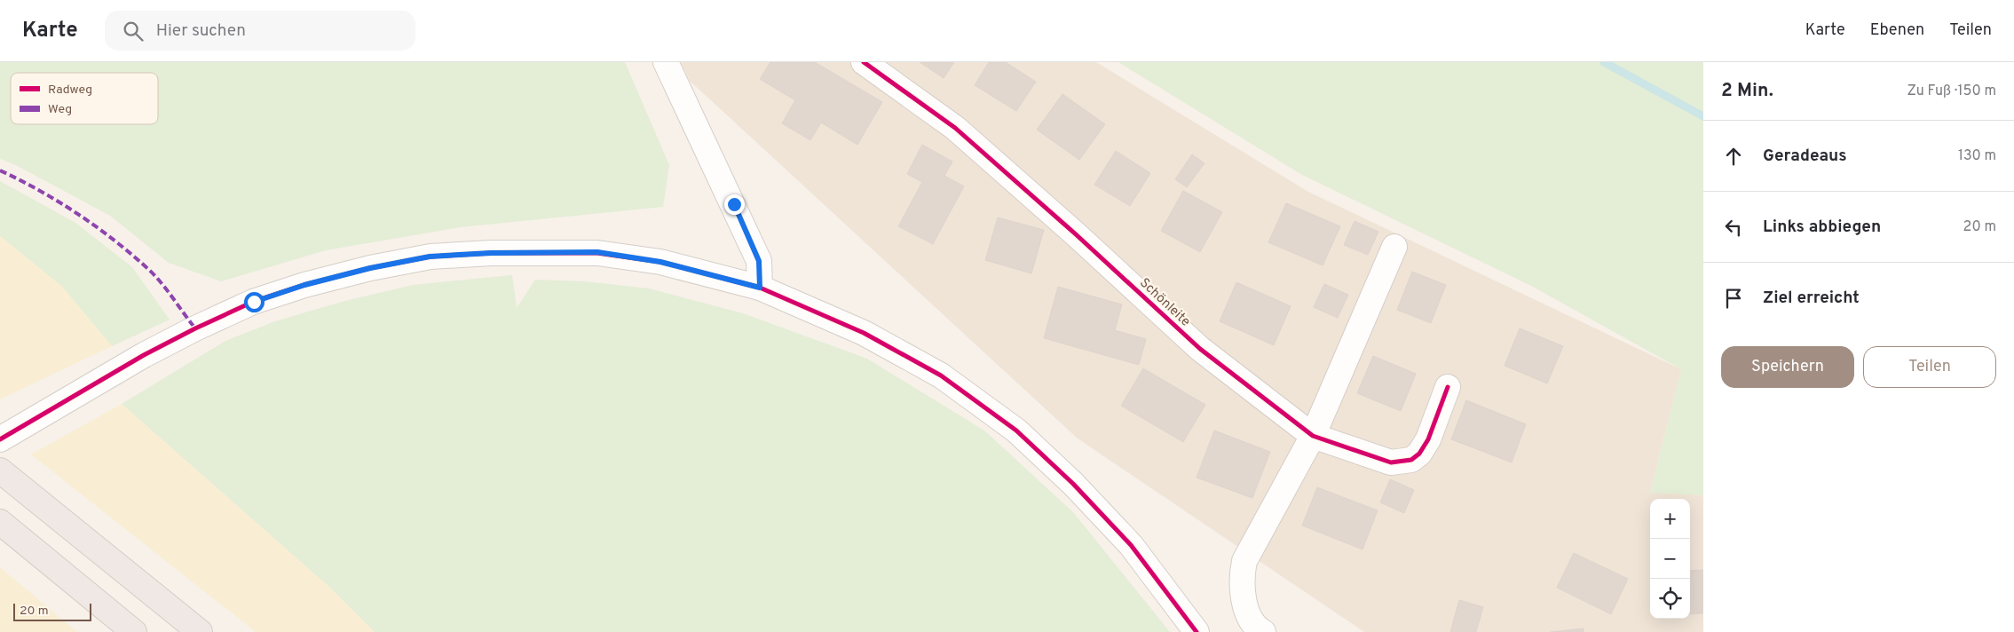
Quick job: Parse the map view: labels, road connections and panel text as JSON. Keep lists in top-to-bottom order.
{
  "streets": {
    "street": ["Schönleite"]
  },
  "legend": ["Radweg", "Weg"],
  "scale_bar": "20 m",
  "page": {
    "header": "Karte",
    "search": "Hier suchen",
    "nav": ["Karte", "Ebenen", "Teilen"],
    "heading": ["2 Min.", "Zu Fuß · 150 m"],
    "list": [
      ["Geradeaus", "130 m"],
      ["Links abbiegen", "20 m"],
      "Ziel erreicht"
    ],
    "buttons": ["Speichern", "Teilen"],
    "map_buttons": ["+", "−"],
    "scale": "20 m"
  }
}
